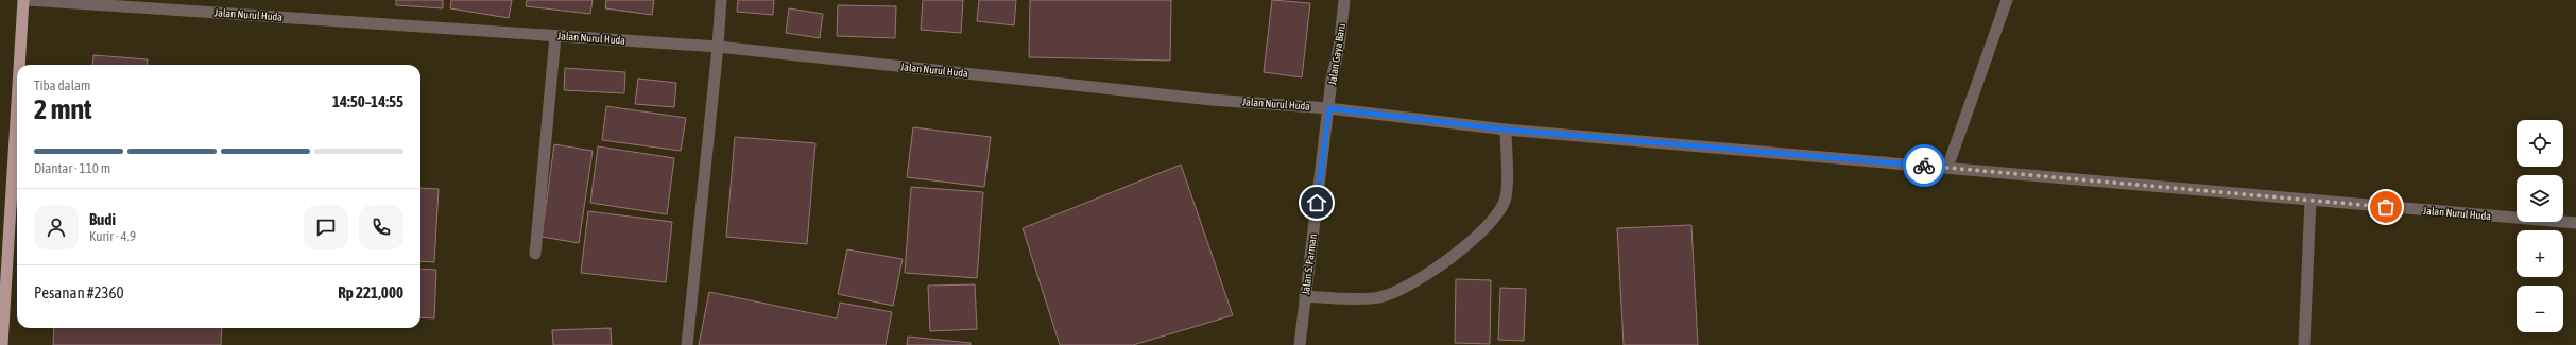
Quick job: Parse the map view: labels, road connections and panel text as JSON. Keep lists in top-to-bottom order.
{
  "streets": {
    "street": ["Jalan Nurul Huda", "Jalan Gaya Baru", "Jalan S. Parman"]
  },
  "crossings": [
    ["Jalan Nurul Huda", "Jalan Gaya Baru"],
    ["Jalan Nurul Huda", "Jalan S. Parman"],
    ["Jalan Gaya Baru", "Jalan S. Parman"]
  ],
  "page": {
    "heading": ["2 mnt", "Tiba dalam", "14:50–14:55"],
    "panel": [
      "Budi",
      "Kurir · 4.9",
      "Pesanan #2360",
      "Rp 221,000"
    ],
    "map_buttons": ["+", "−"],
    "bar": "Diantar · 110 m"
  }
}
